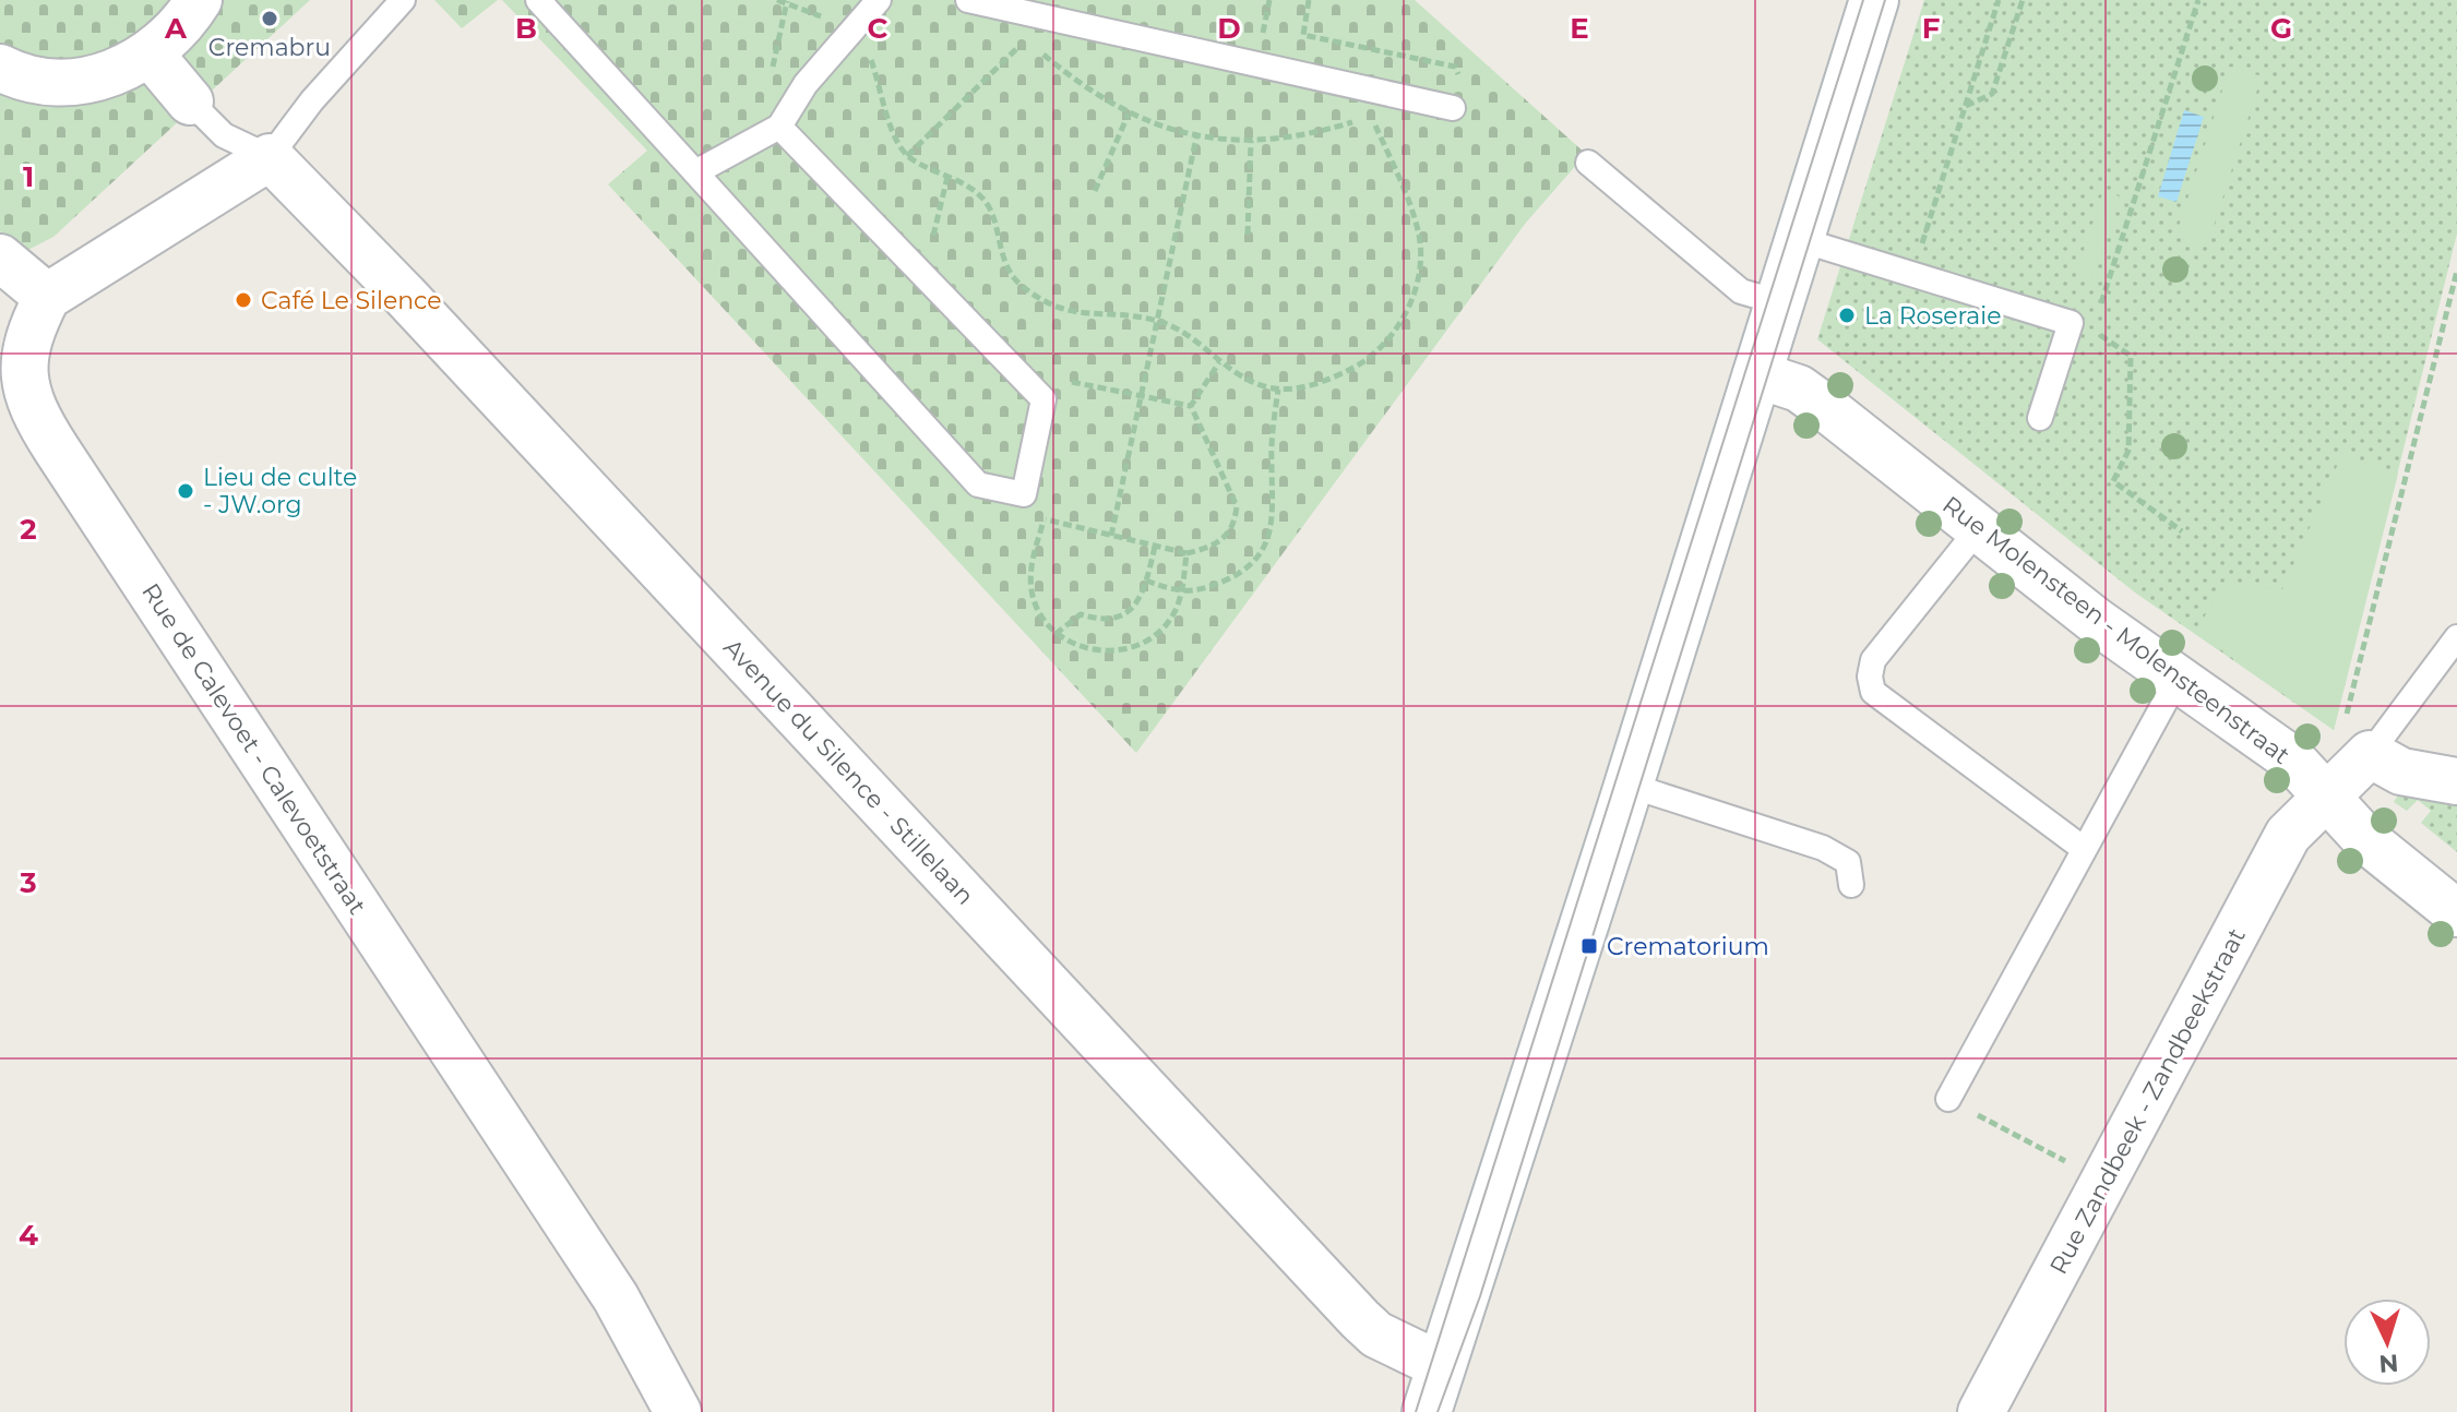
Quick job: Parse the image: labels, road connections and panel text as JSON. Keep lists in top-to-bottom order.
{
  "streets": {
    "street": [
      "Rue Molensteen - Molensteenstraat",
      "Rue de Calevoet - Calevoetstraat",
      "Avenue du Silence - Stillelaan",
      "Rue Zandbeek - Zandbeekstraat"
    ]
  },
  "crossings": [
    ["Rue Molensteen - Molensteenstraat", "Rue Zandbeek - Zandbeekstraat"]
  ],
  "places": {
    "other": [
      "Cremabru",
      "Café Le Silence",
      "La Roseraie",
      "Lieu de culte - JW.org"
    ],
    "transit": ["Crematorium"]
  },
  "north": "bottom",
  "grid": {
    "columns": [
      "A",
      "B",
      "C",
      "D",
      "E",
      "F",
      "G"
    ],
    "rows": [
      "1",
      "2",
      "3",
      "4"
    ]
  }
}
